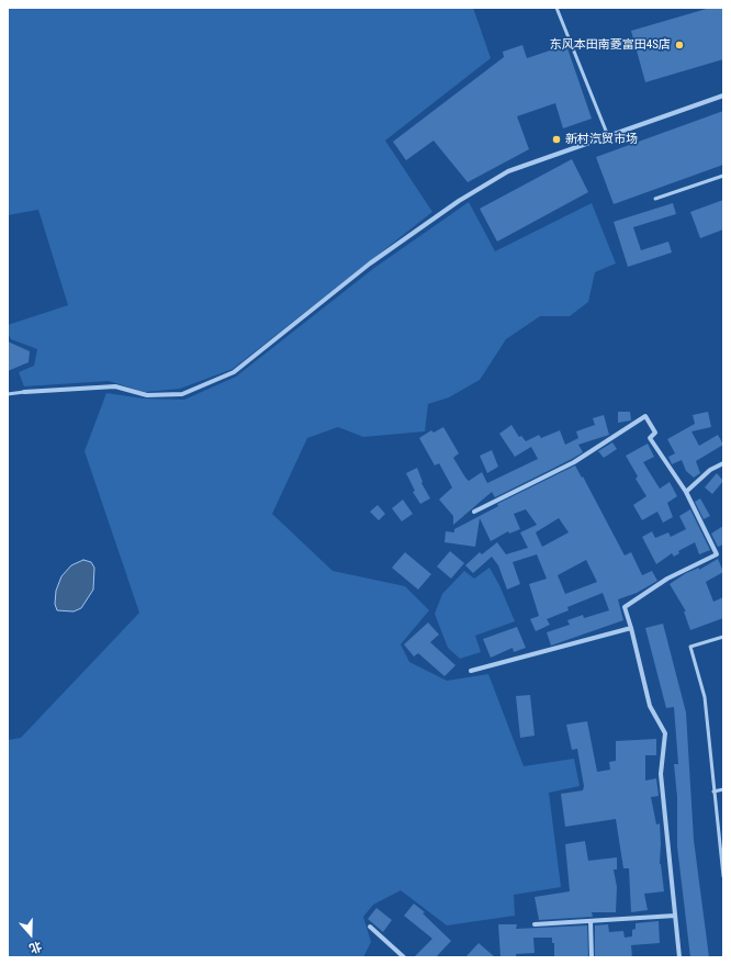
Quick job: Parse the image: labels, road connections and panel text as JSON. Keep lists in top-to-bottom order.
{
  "places": ["东风本田南菱富田4S店", "新村汽贸市场"],
  "north": "bottom"
}
